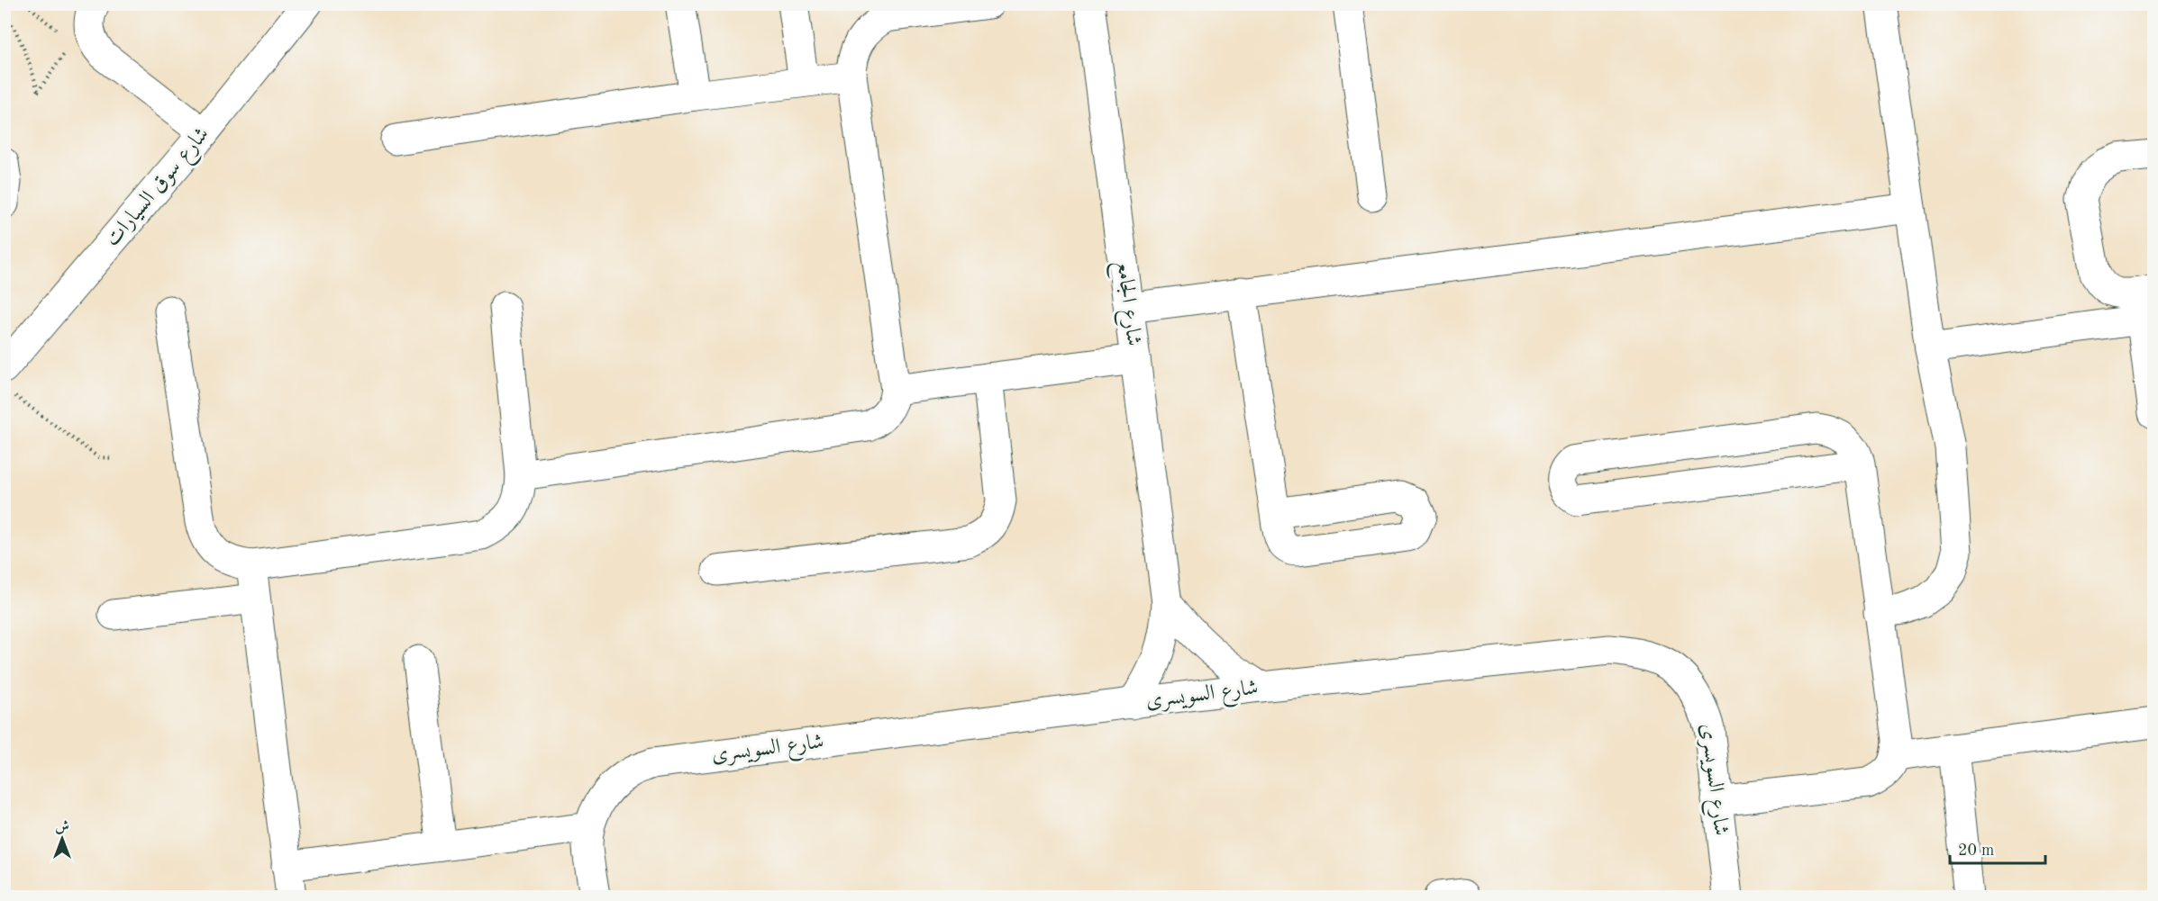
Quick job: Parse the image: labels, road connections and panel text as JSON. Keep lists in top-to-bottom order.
{
  "streets": {
    "street": ["شارع سوق السيارات", "شارع الجامع", "شارع السويسرى"]
  },
  "crossings": [
    ["شارع الجامع", "شارع السويسرى"]
  ],
  "scale_bar": "20 m",
  "north": "top"
}
